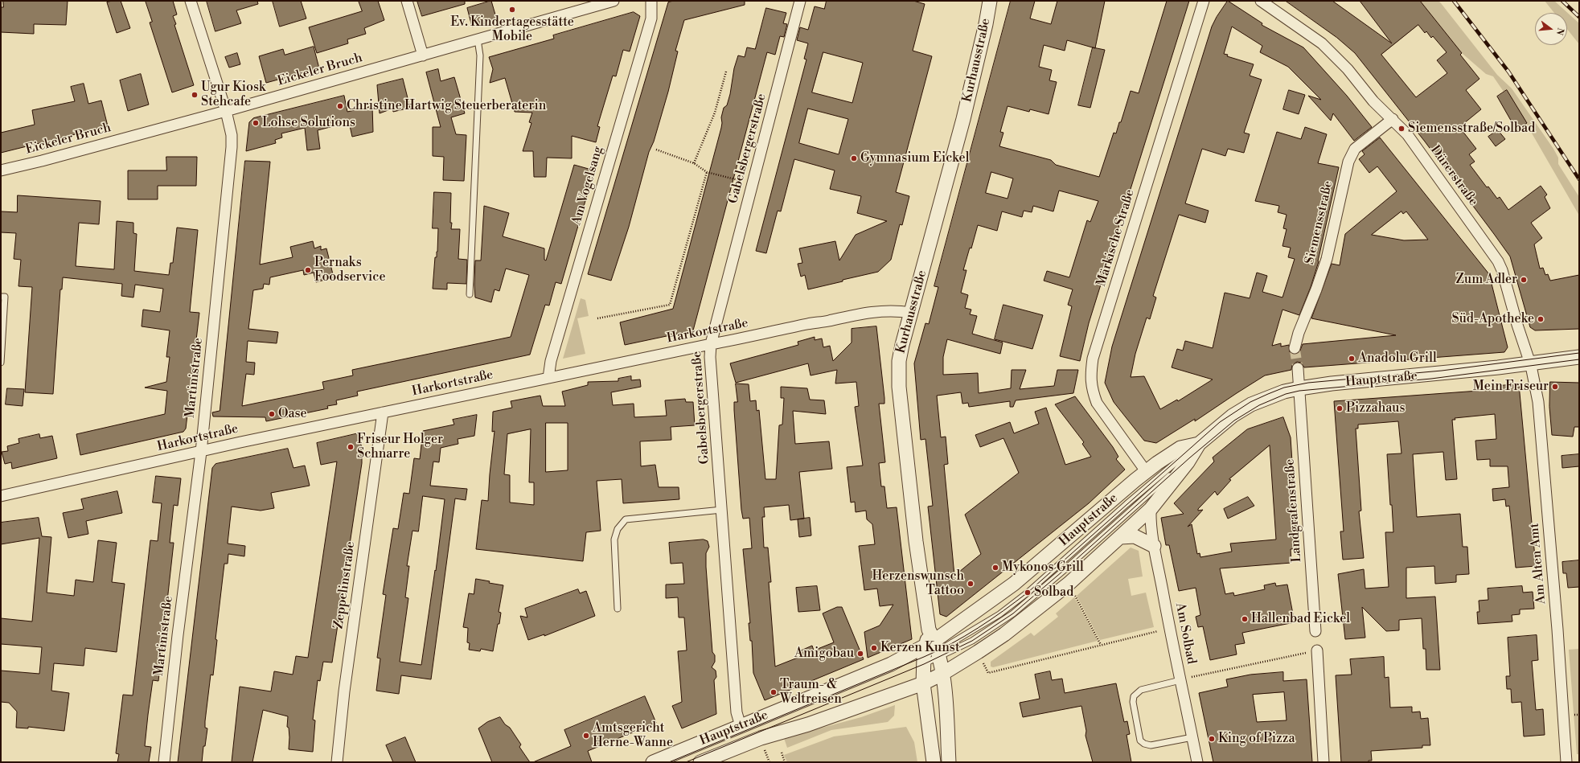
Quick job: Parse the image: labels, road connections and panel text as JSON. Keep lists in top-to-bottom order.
{
  "streets": {
    "street": [
      "Kurhausstraße",
      "Eickeler Bruch",
      "Gabelsbergerstraße",
      "Dürerstraße",
      "Am Vogelsang",
      "Siemensstraße",
      "Märkische Straße",
      "Harkortstraße",
      "Martinistraße",
      "Hauptstraße",
      "Landgrafenstraße",
      "Am Alten Amt",
      "Zeppelinstraße",
      "Am Solbad"
    ]
  },
  "crossings": [
    ["Kurhausstraße", "Harkortstraße"],
    ["Kurhausstraße", "Hauptstraße"],
    ["Eickeler Bruch", "Martinistraße"],
    ["Gabelsbergerstraße", "Harkortstraße"],
    ["Gabelsbergerstraße", "Hauptstraße"],
    ["Dürerstraße", "Siemensstraße"],
    ["Dürerstraße", "Hauptstraße"],
    ["Dürerstraße", "Am Alten Amt"],
    ["Am Vogelsang", "Harkortstraße"],
    ["Märkische Straße", "Hauptstraße"],
    ["Harkortstraße", "Martinistraße"],
    ["Harkortstraße", "Zeppelinstraße"],
    ["Hauptstraße", "Landgrafenstraße"],
    ["Hauptstraße", "Am Alten Amt"],
    ["Hauptstraße", "Am Solbad"]
  ],
  "places": [
    "Ev. Kindertagesstätte Mobile",
    "Ugur Kiosk Stehcafe",
    "Christine Hartwig Steuerberaterin",
    "Lohse Solutions",
    "Siemensstraße/Solbad",
    "Gymnasium Eickel",
    "Pernaks Foodservice",
    "Zum Adler",
    "Süd-Apotheke",
    "Anadolu Grill",
    "Mein Friseur",
    "Pizzahaus",
    "Oase",
    "Friseur Holger Schnarre",
    "Mykonos Grill",
    "Herzenswunsch Tattoo",
    "Solbad",
    "Hallenbad Eickel",
    "Kerzen Kunst",
    "Amigobau",
    "Traum- & Weltreisen",
    "Amtsgericht Herne-Wanne",
    "King of Pizza"
  ],
  "north": "right"
}
